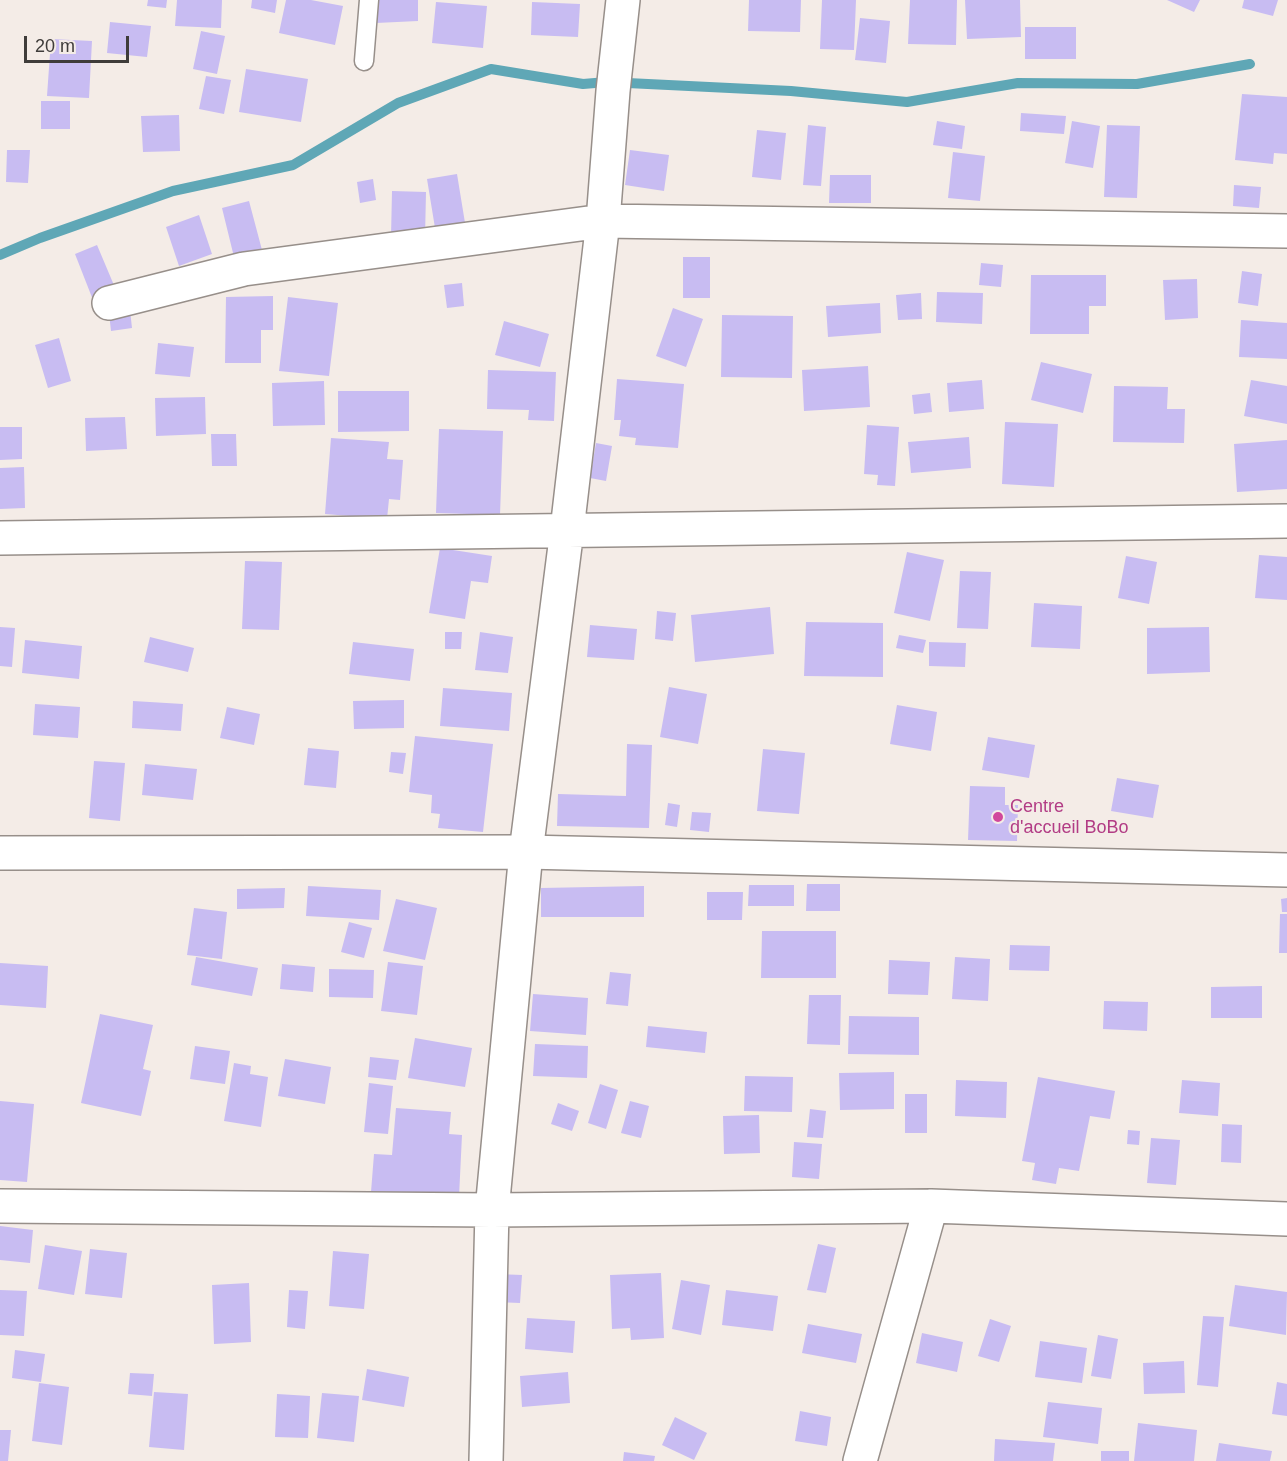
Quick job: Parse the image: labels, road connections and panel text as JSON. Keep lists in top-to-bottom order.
{
  "places": ["Centre d'accueil BoBo"],
  "scale_bar": "20 m"
}
